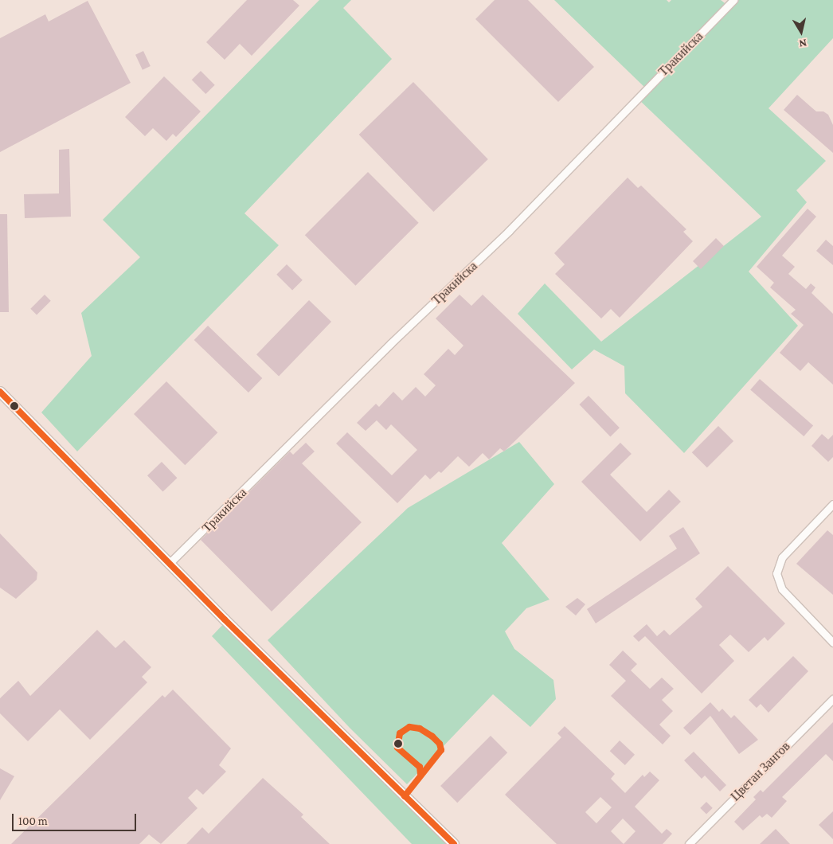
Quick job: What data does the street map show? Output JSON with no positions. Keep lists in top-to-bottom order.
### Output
{
  "streets": {
    "street": ["Тракийска", "Цветан Зангов"]
  },
  "scale_bar": "100 m",
  "north": "bottom"
}
